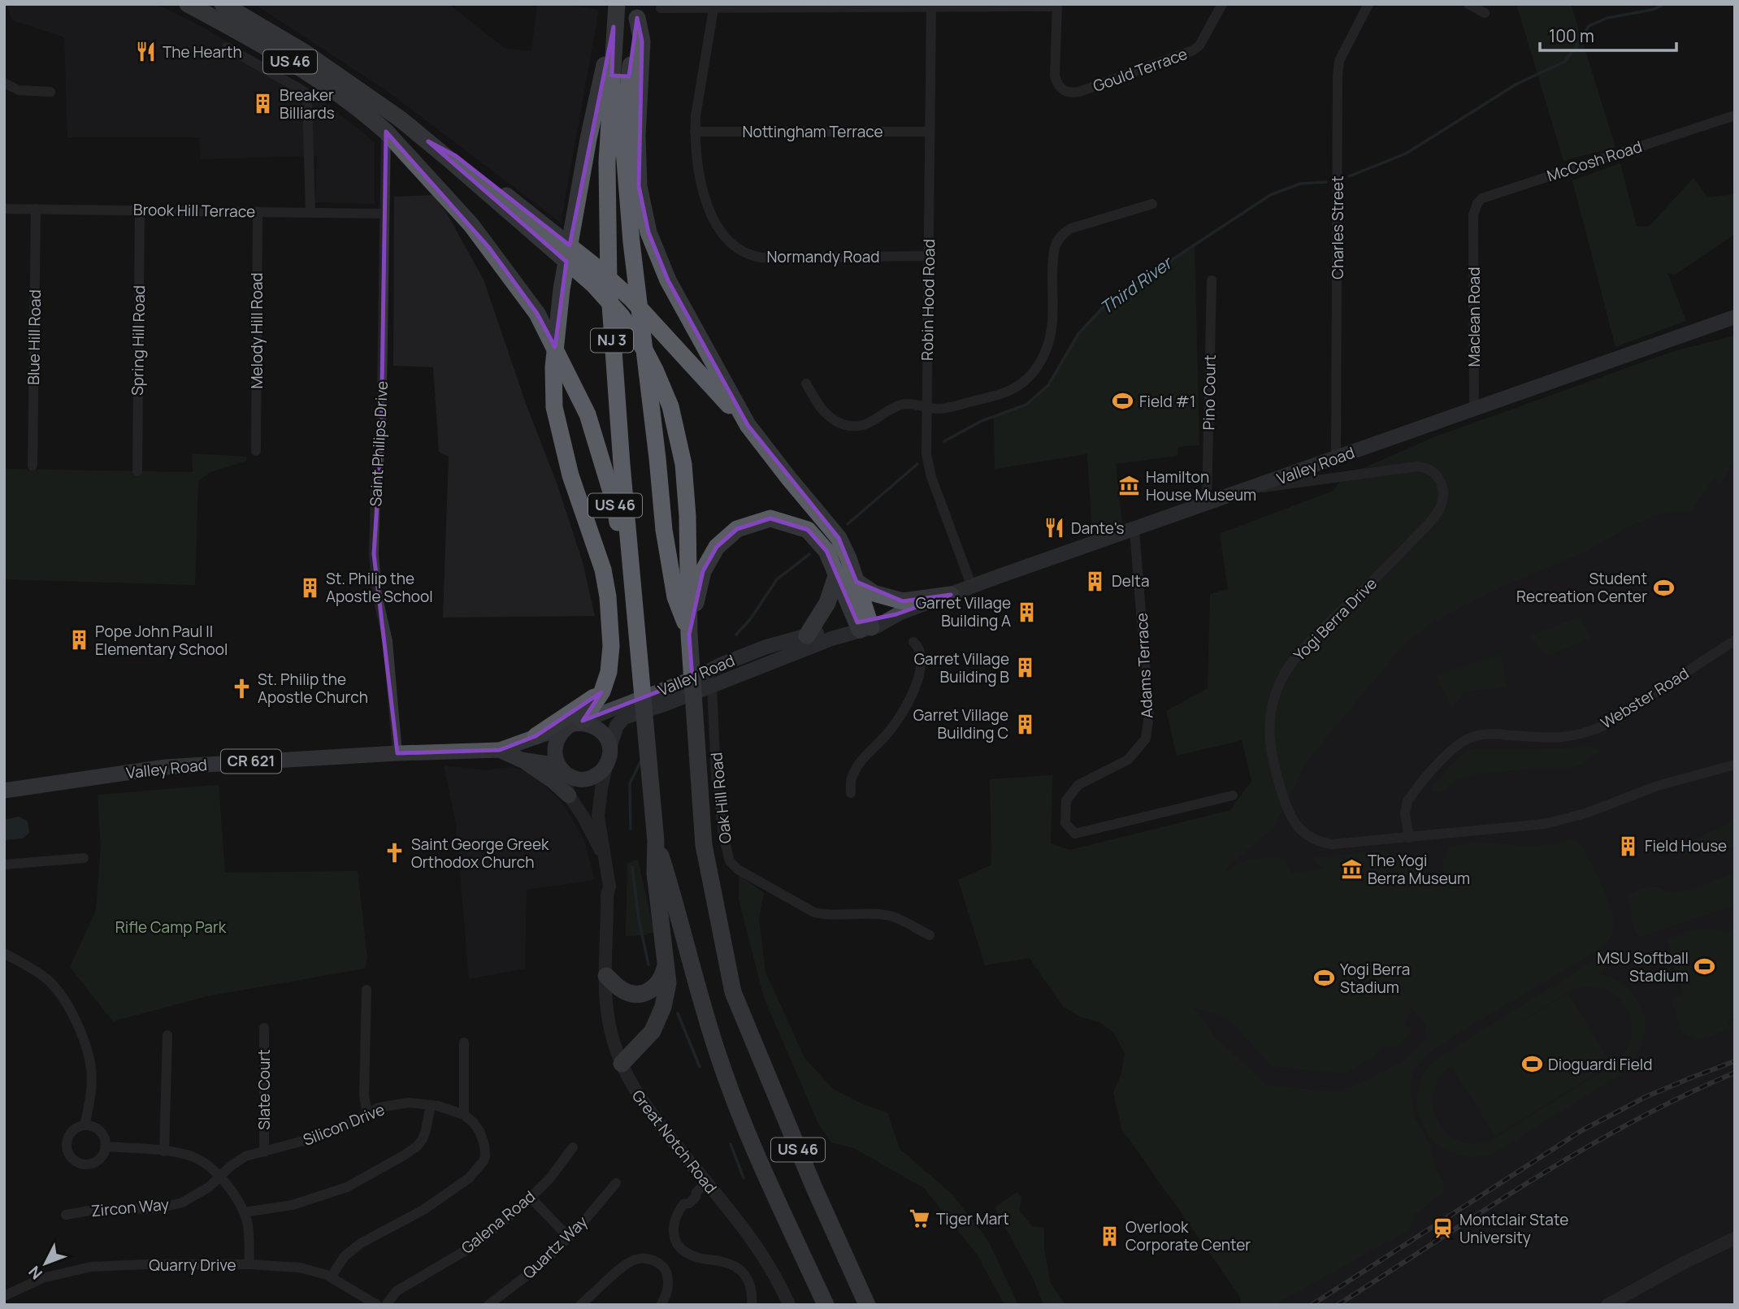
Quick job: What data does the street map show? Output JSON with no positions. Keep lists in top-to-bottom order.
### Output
{
  "streets": {
    "highway": ["US 46", "NJ 3"],
    "main road": ["Valley Road", "CR 621"],
    "street": [
      "Gould Terrace",
      "Nottingham Terrace",
      "McCosh Road",
      "Brook Hill Terrace",
      "Charles Street",
      "Normandy Road",
      "Robin Hood Road",
      "Maclean Road",
      "Melody Hill Road",
      "Blue Hill Road",
      "Spring Hill Road",
      "Pino Court",
      "Saint Philips Drive",
      "Yogi Berra Drive",
      "Adams Terrace",
      "Webster Road",
      "Oak Hill Road",
      "Slate Court",
      "Silicon Drive",
      "Great Notch Road",
      "Zircon Way",
      "Galena Road",
      "Quartz Way",
      "Quarry Drive"
    ]
  },
  "crossings": [
    ["US 46", "NJ 3"],
    ["US 46", "Saint Philips Drive"],
    ["Nottingham Terrace", "Normandy Road"],
    ["Nottingham Terrace", "Robin Hood Road"],
    ["McCosh Road", "Maclean Road"],
    ["Brook Hill Terrace", "Melody Hill Road"],
    ["Brook Hill Terrace", "Blue Hill Road"],
    ["Brook Hill Terrace", "Spring Hill Road"],
    ["Brook Hill Terrace", "Saint Philips Drive"],
    ["Charles Street", "Valley Road"],
    ["Normandy Road", "Robin Hood Road"],
    ["Robin Hood Road", "Valley Road"],
    ["Maclean Road", "Valley Road"],
    ["Pino Court", "Valley Road"],
    ["Saint Philips Drive", "Valley Road"],
    ["Valley Road", "Yogi Berra Drive"],
    ["Valley Road", "Adams Terrace"],
    ["Valley Road", "Oak Hill Road"],
    ["Valley Road", "Great Notch Road"],
    ["Yogi Berra Drive", "Webster Road"],
    ["Slate Court", "Silicon Drive"],
    ["Silicon Drive", "Zircon Way"]
  ],
  "water": ["Third River"],
  "parks": ["Rifle Camp Park"],
  "places": {
    "restaurant": ["The Hearth", "Dante's"],
    "building": [
      "Breaker Billiards",
      "Delta",
      "St. Philip the Apostle School",
      "Garret Village Building A",
      "Pope John Paul II Elementary School",
      "Garret Village Building B",
      "Garret Village Building C",
      "Field House",
      "Overlook Corporate Center"
    ],
    "sports": [
      "Field #1",
      "Student Recreation Center",
      "MSU Softball Stadium",
      "Yogi Berra Stadium",
      "Dioguardi Field"
    ],
    "museum": ["Hamilton House Museum", "The Yogi Berra Museum"],
    "church": ["St. Philip the Apostle Church", "Saint George Greek Orthodox Church"],
    "supermarket": ["Tiger Mart"],
    "station": ["Montclair State University"]
  },
  "scale_bar": "100 m",
  "north": "bottom left"
}
